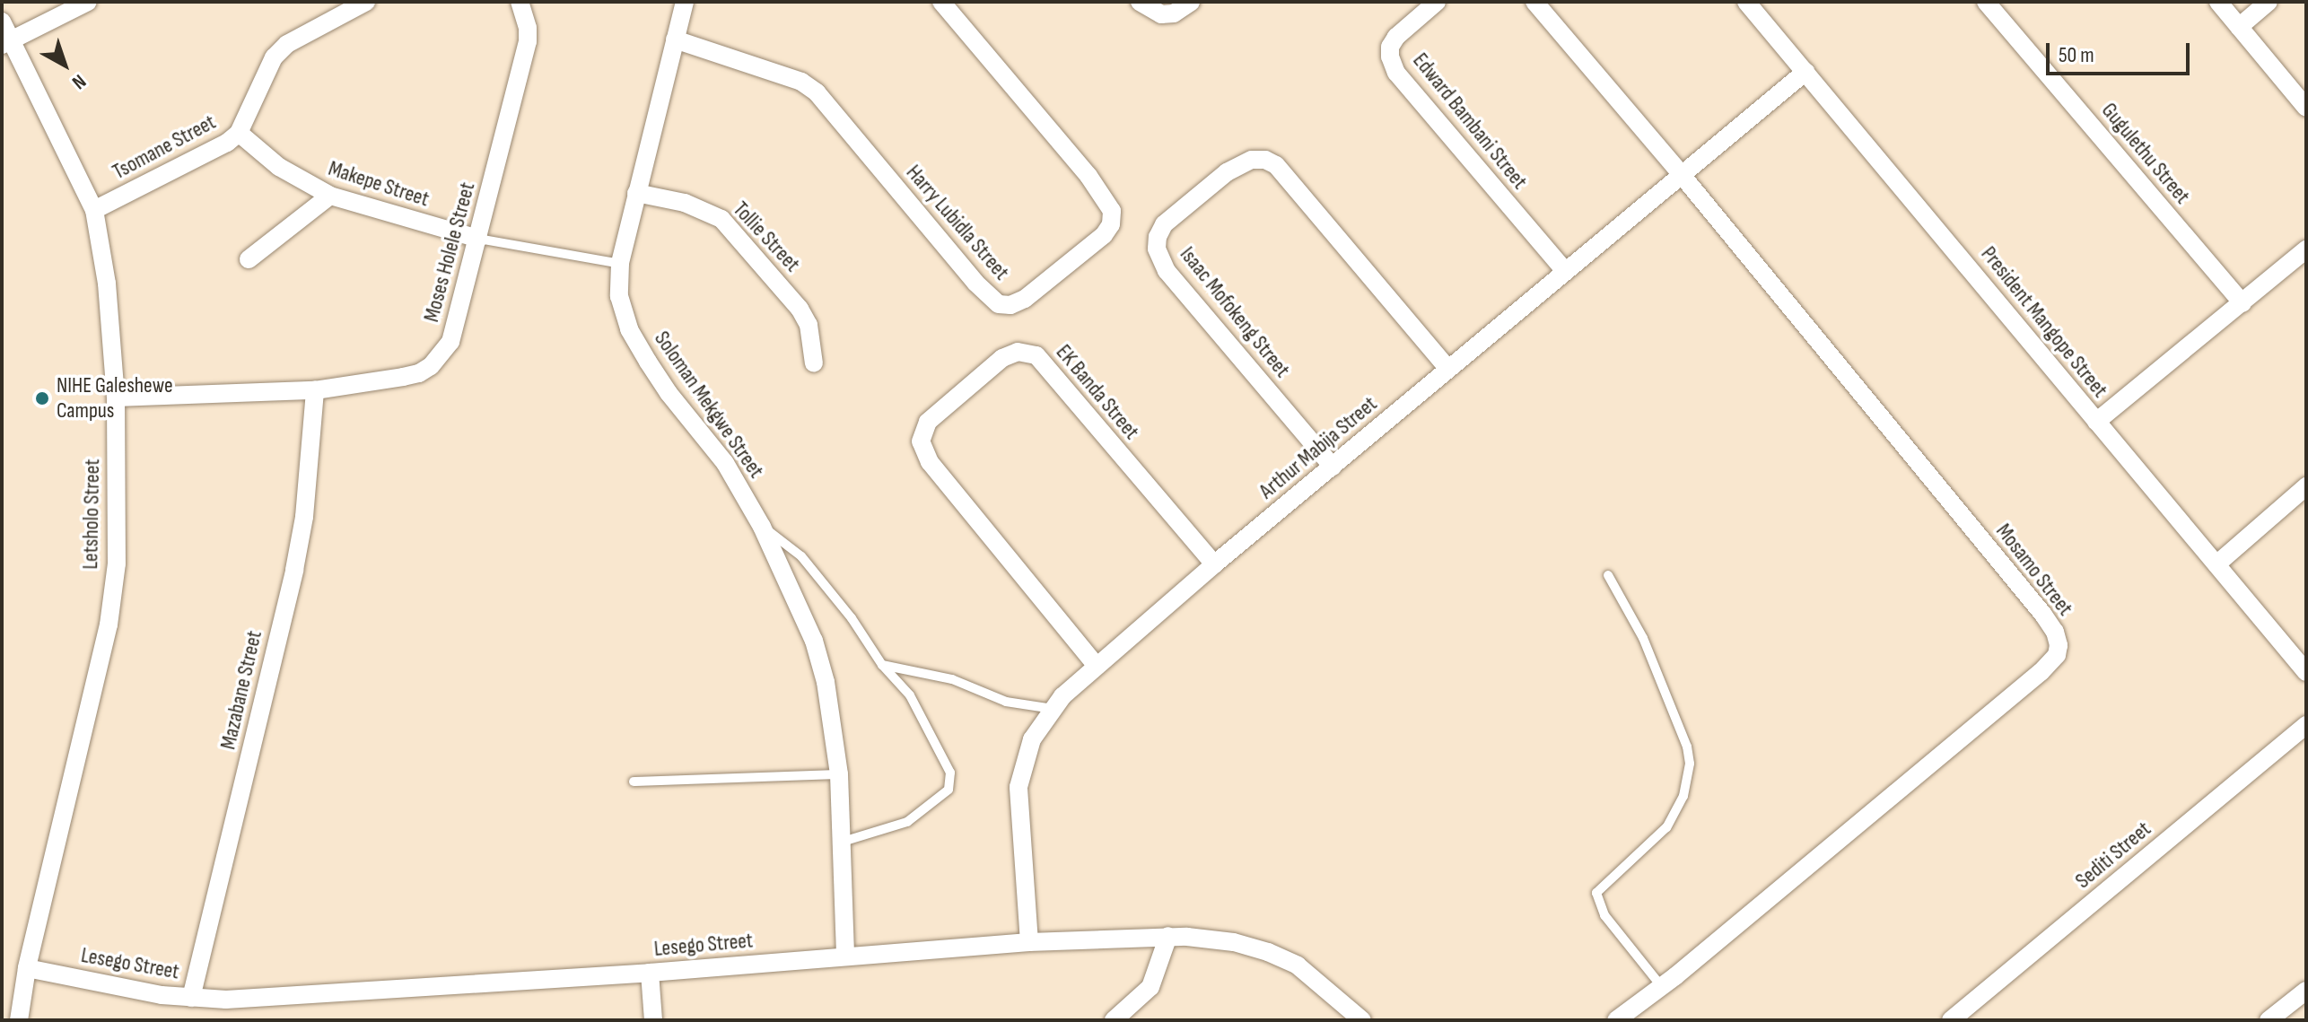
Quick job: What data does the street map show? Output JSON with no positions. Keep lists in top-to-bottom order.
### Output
{
  "streets": {
    "street": [
      "Edward Bambani Street",
      "Tsomane Street",
      "Gugulethu Street",
      "Makepe Street",
      "Harry Lubidla Street",
      "Tollie Street",
      "Moses Holele Street",
      "Isaac Mofokeng Street",
      "President Mangope Street",
      "EK Banda Street",
      "Soloman Mekgwe Street",
      "Arthur Mabija Street",
      "Letsholo Street",
      "Mosamo Street",
      "Mazabane Street",
      "Sediti Street",
      "Lesego Street"
    ]
  },
  "crossings": [
    ["Edward Bambani Street", "Arthur Mabija Street"],
    ["Tsomane Street", "Makepe Street"],
    ["Tsomane Street", "Letsholo Street"],
    ["Makepe Street", "Moses Holele Street"],
    ["Harry Lubidla Street", "Soloman Mekgwe Street"],
    ["Tollie Street", "Soloman Mekgwe Street"],
    ["Moses Holele Street", "Letsholo Street"],
    ["Moses Holele Street", "Mazabane Street"],
    ["Isaac Mofokeng Street", "Arthur Mabija Street"],
    ["President Mangope Street", "Arthur Mabija Street"],
    ["EK Banda Street", "Arthur Mabija Street"],
    ["Soloman Mekgwe Street", "Lesego Street"],
    ["Arthur Mabija Street", "Mosamo Street"],
    ["Arthur Mabija Street", "Lesego Street"],
    ["Letsholo Street", "Lesego Street"],
    ["Mazabane Street", "Lesego Street"]
  ],
  "places": ["NIHE Galeshewe Campus"],
  "scale_bar": "50 m",
  "north": "bottom right"
}
